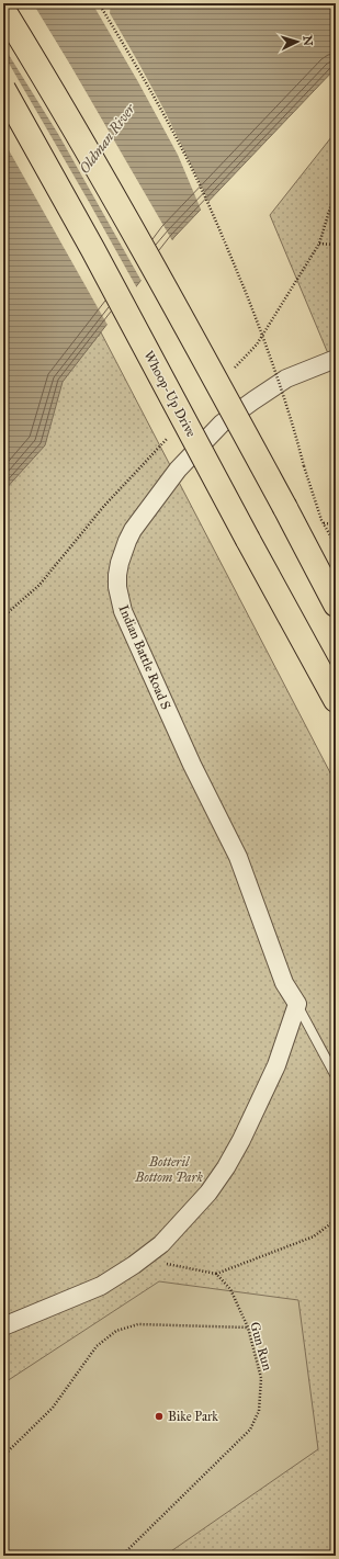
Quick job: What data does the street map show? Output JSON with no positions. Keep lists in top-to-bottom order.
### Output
{
  "streets": {
    "highway": ["Whoop-Up Drive"],
    "street": ["Indian Battle Road S"],
    "path": ["Gun Run"]
  },
  "water": ["Oldman River"],
  "parks": ["Botteril Bottom Park"],
  "places": ["Bike Park"],
  "north": "right"
}
